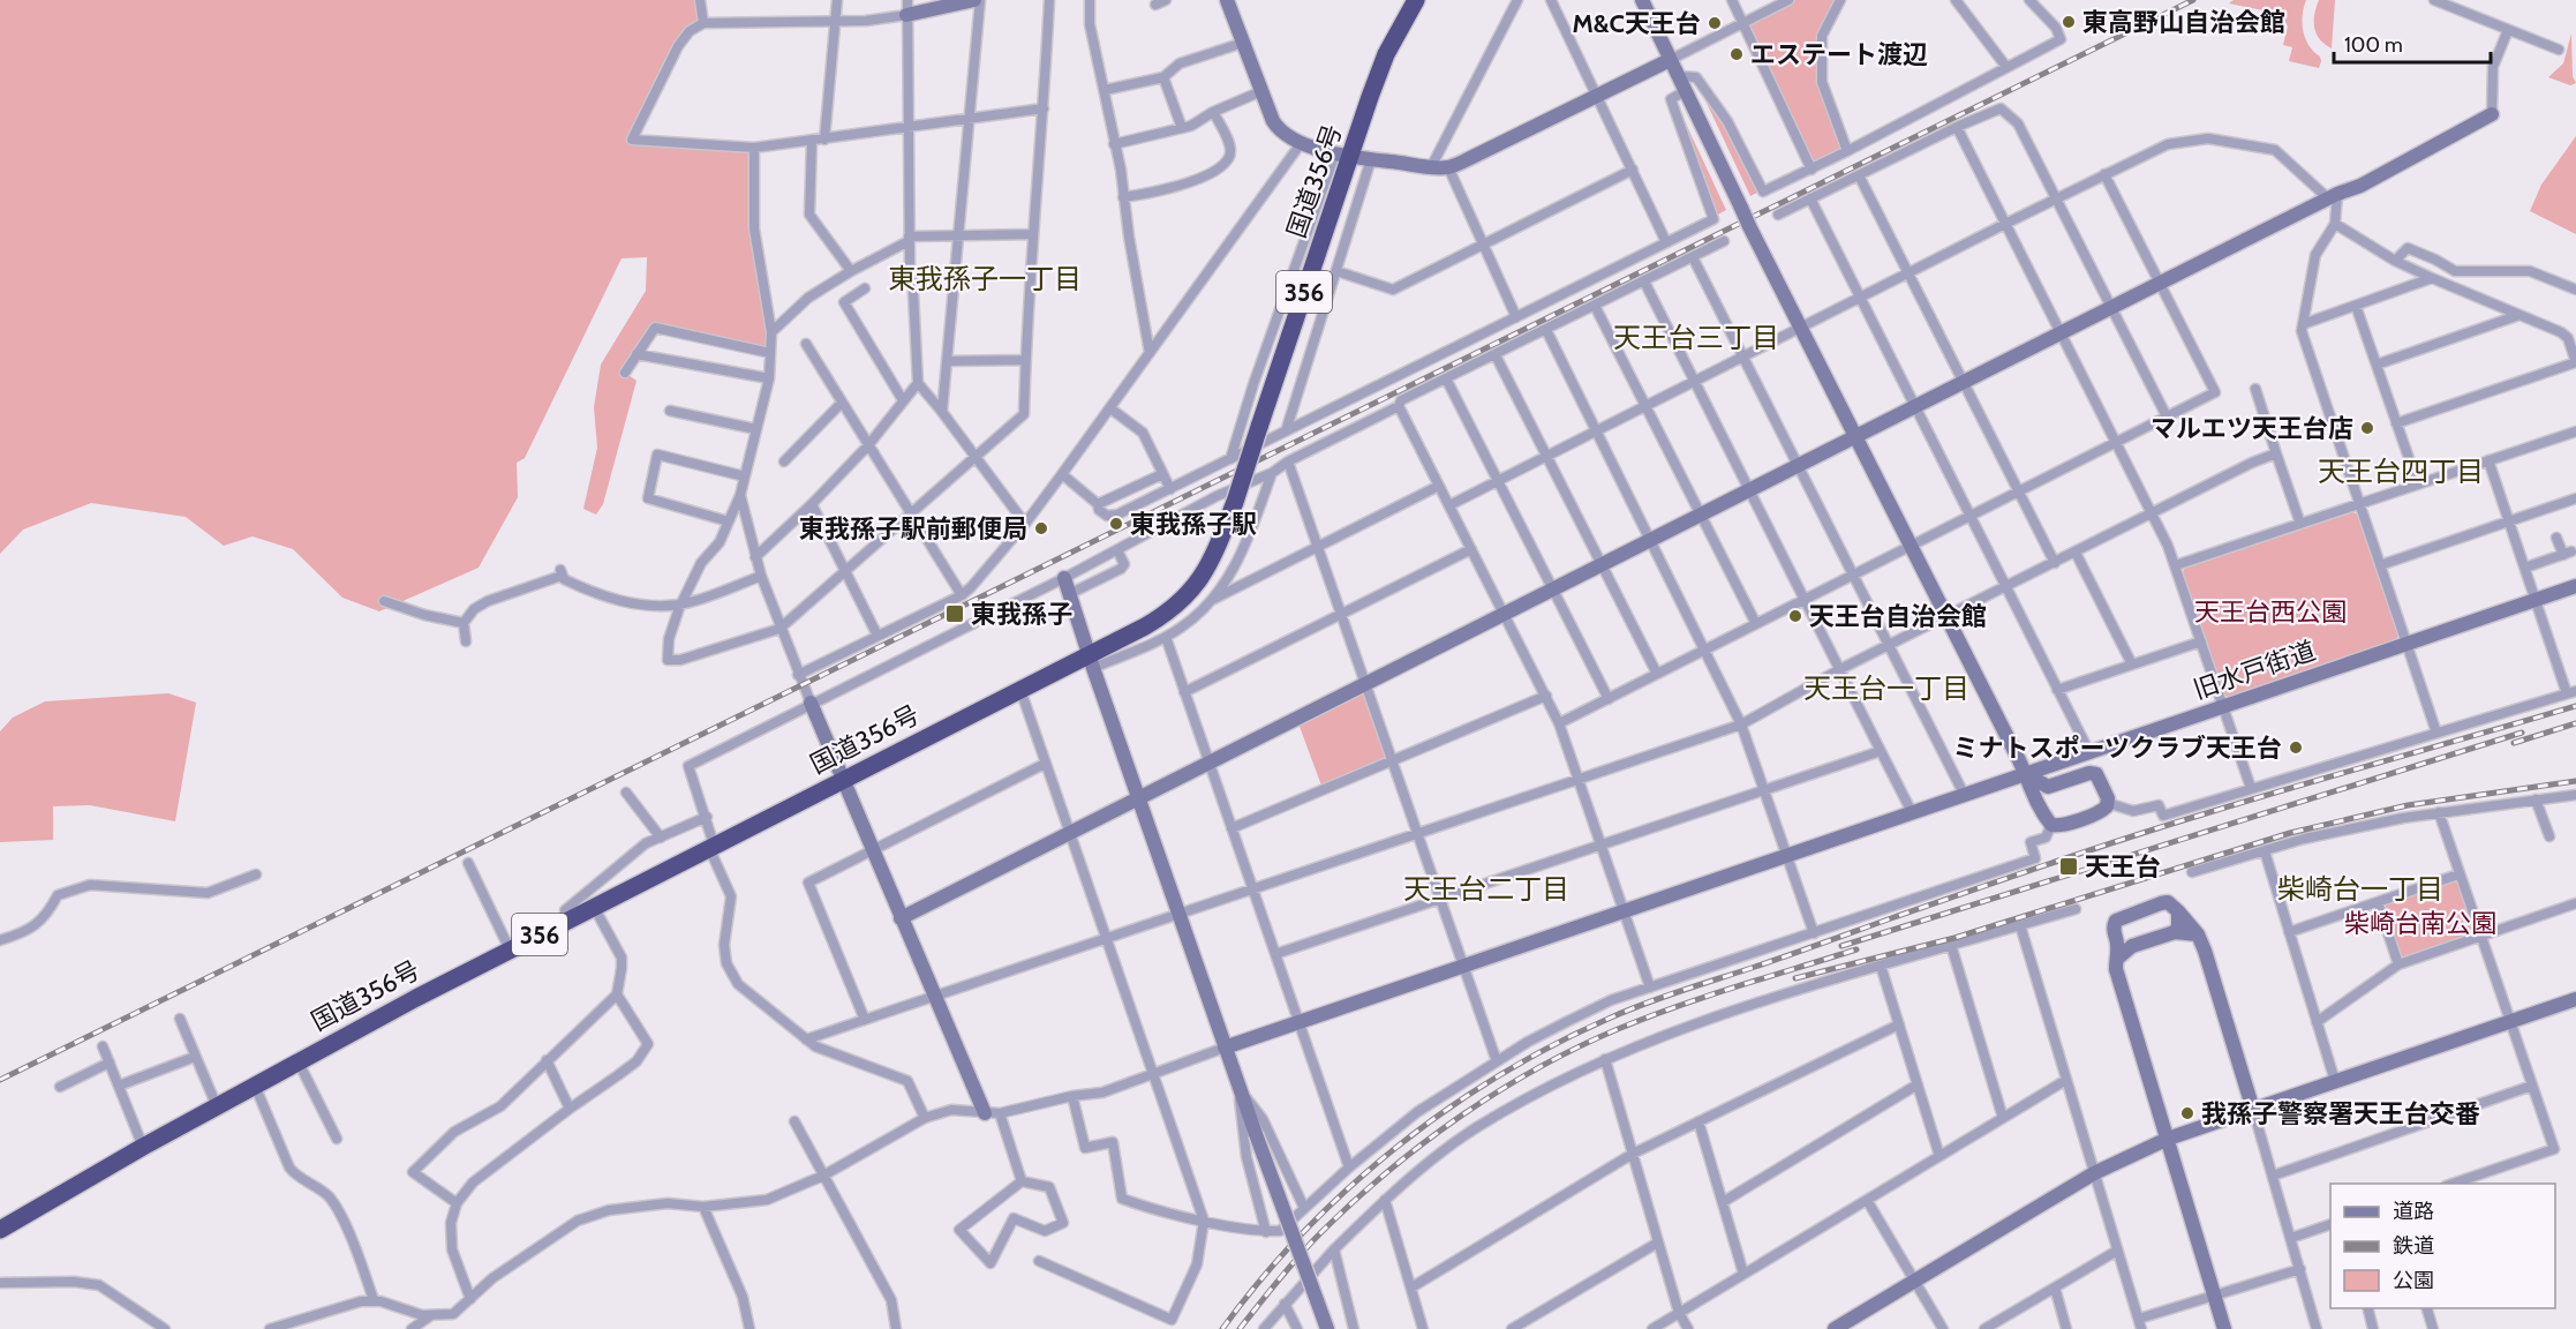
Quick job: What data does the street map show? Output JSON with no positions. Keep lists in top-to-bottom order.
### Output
{
  "streets": {
    "highway": ["国道356号", "356"],
    "street": ["旧水戸街道"]
  },
  "districts": [
    "東我孫子一丁目",
    "天王台三丁目",
    "天王台四丁目",
    "天王台一丁目",
    "天王台二丁目",
    "柴崎台一丁目"
  ],
  "parks": ["天王台西公園", "柴崎台南公園"],
  "places": {
    "other": [
      "東高野山自治会館",
      "M&C天王台",
      "エステート渡辺",
      "マルエツ天王台店",
      "東我孫子駅",
      "東我孫子駅前郵便局",
      "天王台自治会館",
      "ミナトスポーツクラブ天王台",
      "我孫子警察署天王台交番"
    ],
    "transit": ["東我孫子", "天王台"]
  },
  "legend": ["道路", "鉄道", "公園"],
  "scale_bar": "100 m"
}
